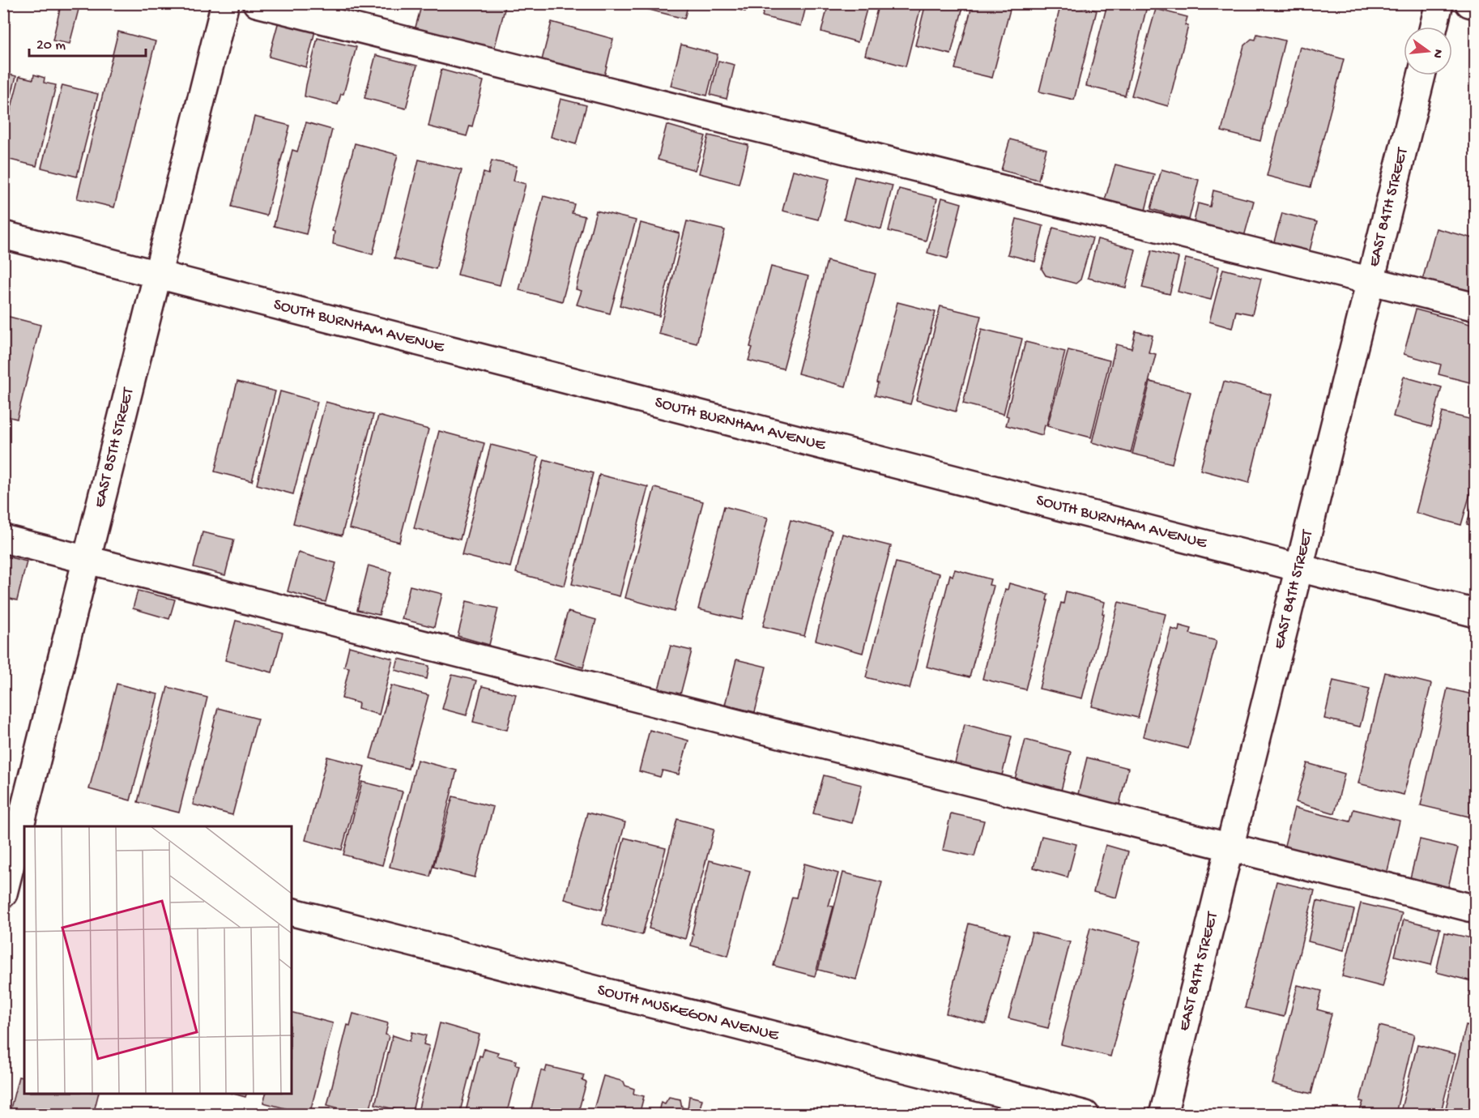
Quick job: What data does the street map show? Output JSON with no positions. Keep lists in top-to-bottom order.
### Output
{
  "streets": {
    "street": [
      "EAST 84TH STREET",
      "SOUTH BURNHAM AVENUE",
      "EAST 85TH STREET",
      "SOUTH MUSKEGON AVENUE"
    ]
  },
  "crossings": [
    ["EAST 84TH STREET", "SOUTH BURNHAM AVENUE"],
    ["SOUTH BURNHAM AVENUE", "EAST 85TH STREET"]
  ],
  "scale_bar": "20 m",
  "north": "right"
}
